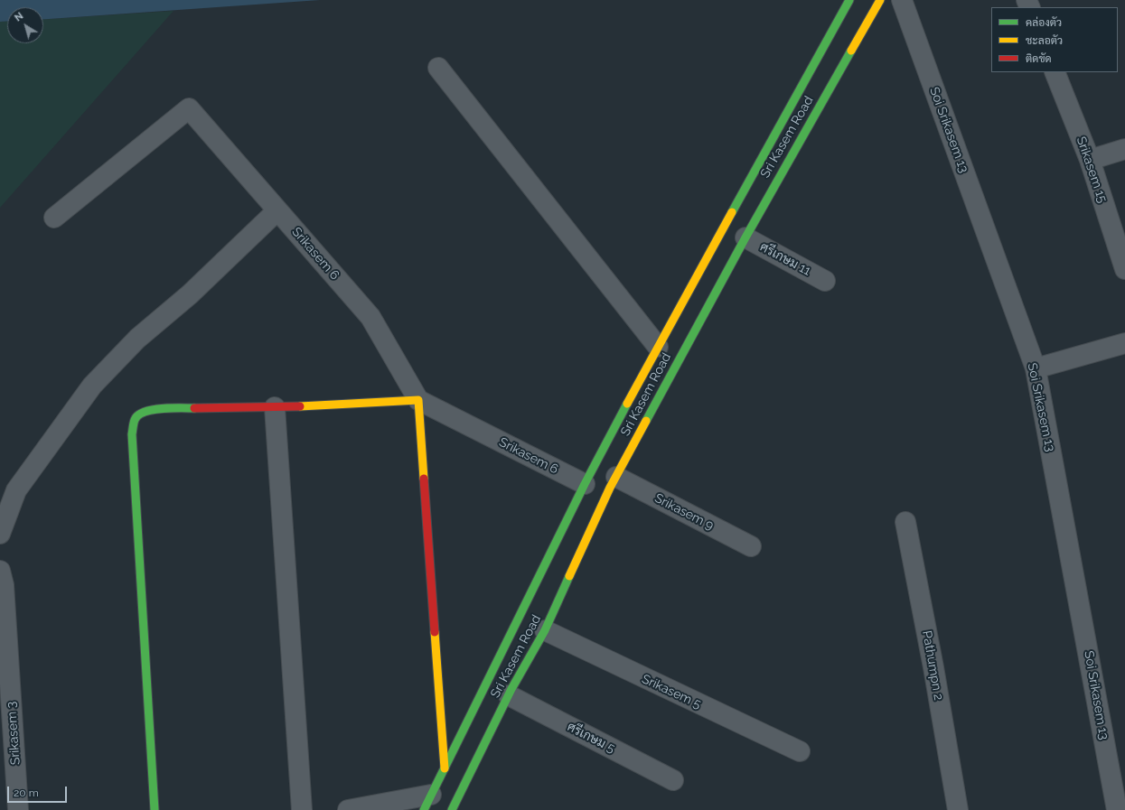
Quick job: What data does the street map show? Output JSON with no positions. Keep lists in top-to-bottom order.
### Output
{
  "streets": {
    "main road": ["Sri Kasem Road"],
    "street": [
      "Soi Srikasem 13",
      "Srikasem 15",
      "Srikasem 6",
      "ศรีเกษม 11",
      "Srikasem 9",
      "Pathumpn 2",
      "Srikasem 5",
      "Srikasem 3",
      "ศรีเกษม 5"
    ]
  },
  "crossings": [
    ["Sri Kasem Road", "Srikasem 6"],
    ["Sri Kasem Road", "ศรีเกษม 11"],
    ["Sri Kasem Road", "Srikasem 9"],
    ["Sri Kasem Road", "Srikasem 5"],
    ["Sri Kasem Road", "ศรีเกษม 5"]
  ],
  "legend": ["คล่องตัว", "ชะลอตัว", "ติดขัด"],
  "scale_bar": "20 m",
  "north": "top left"
}
